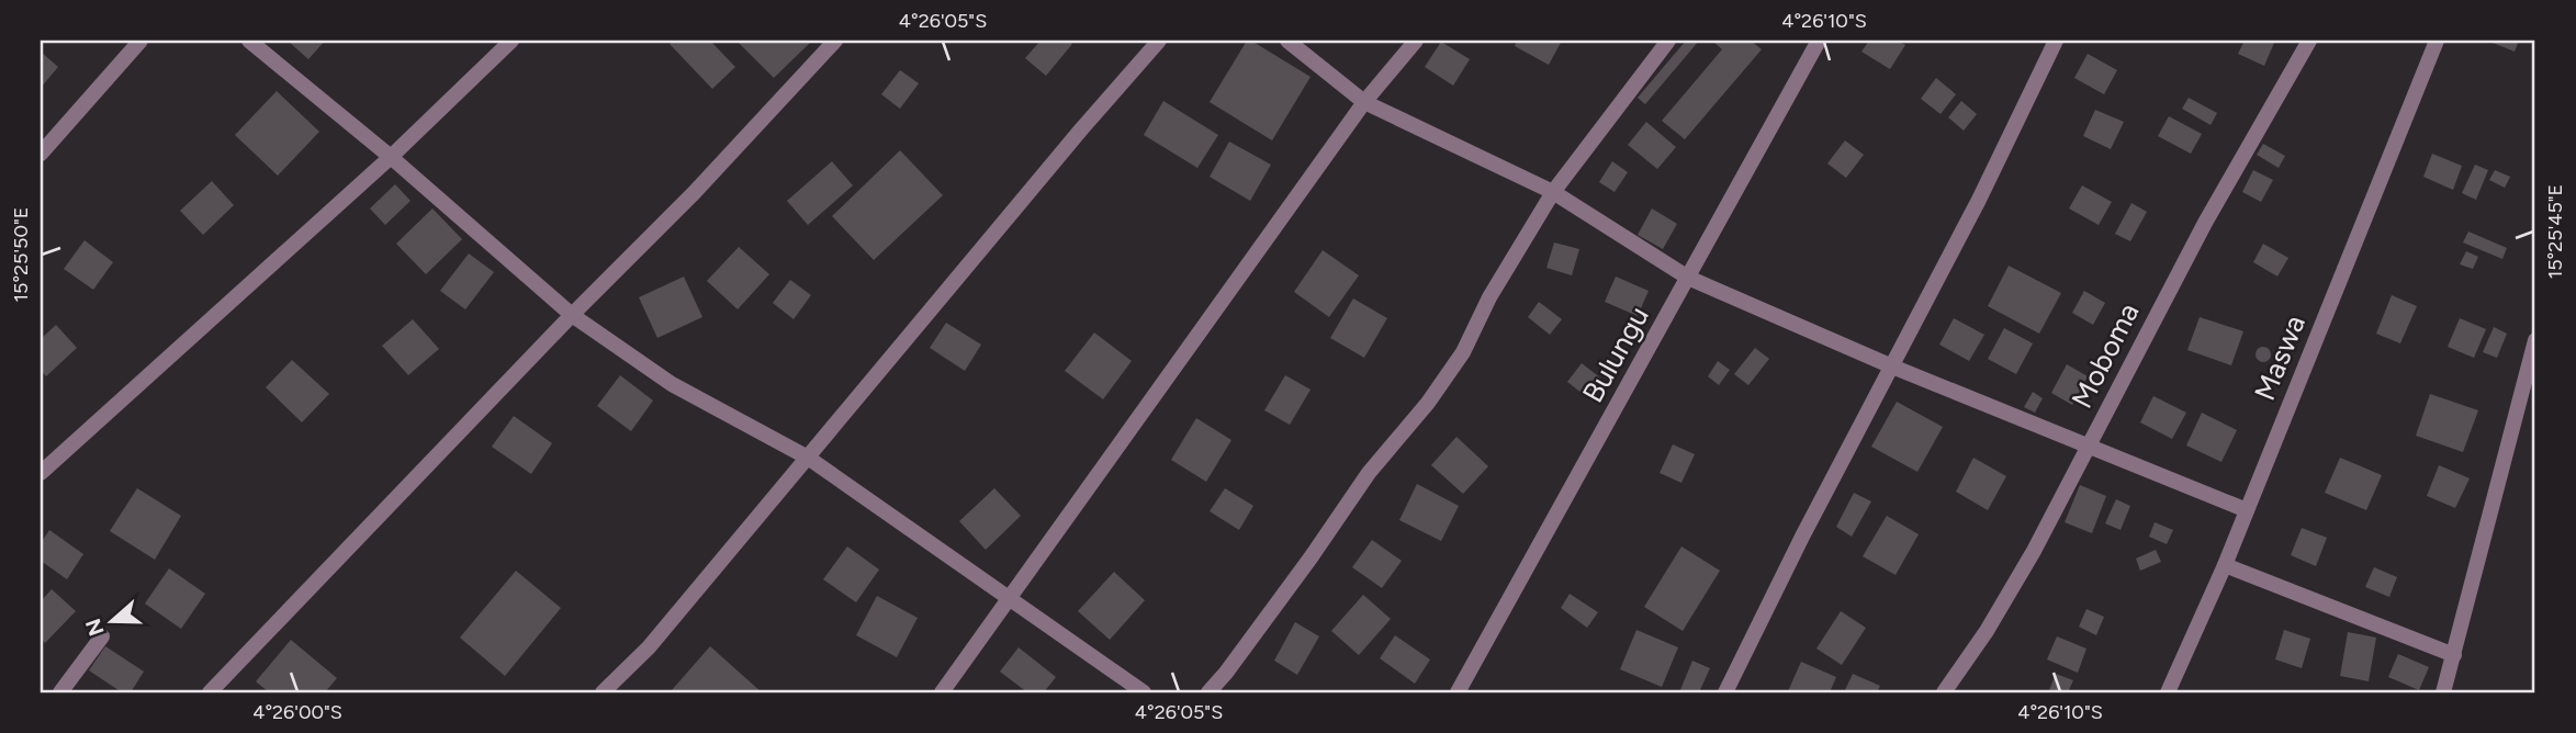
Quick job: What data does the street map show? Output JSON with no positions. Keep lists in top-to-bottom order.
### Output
{
  "streets": {
    "street": ["Bulungu", "Moboma", "Maswa"]
  },
  "north": "left",
  "coordinates": [
    "4°26'05\"S",
    "4°26'10\"S",
    "15°25'45\"E",
    "15°25'50\"E",
    "4°26'00\"S"
  ]
}
